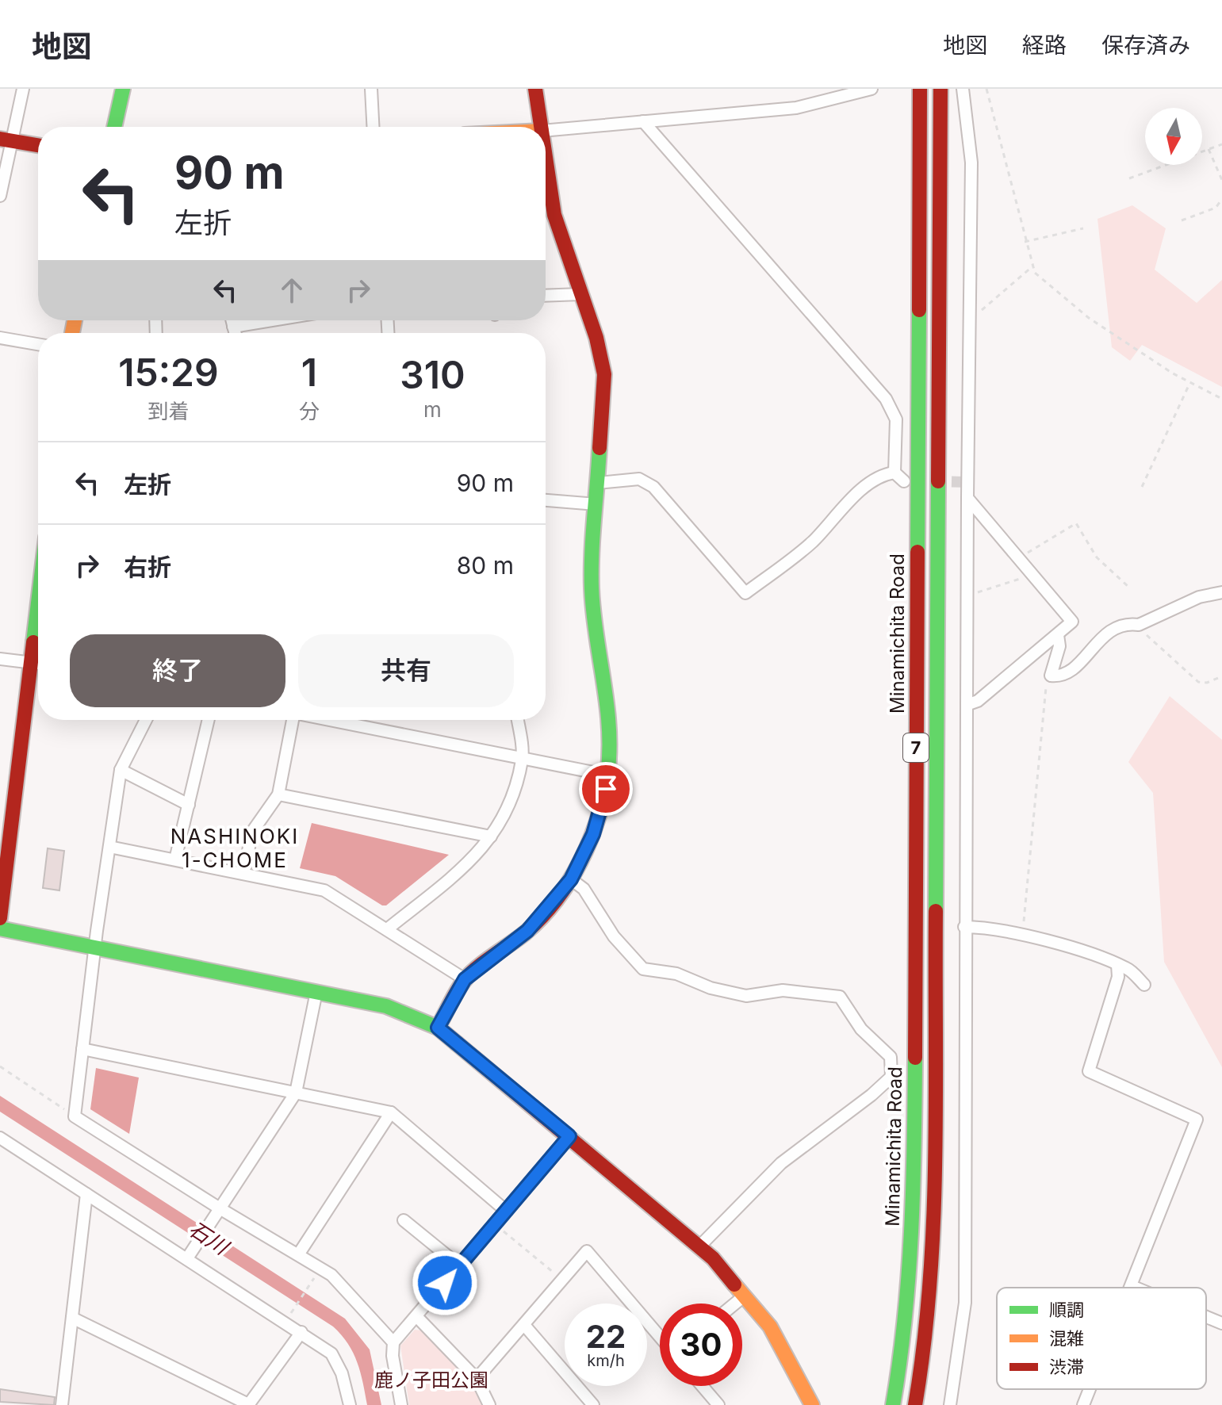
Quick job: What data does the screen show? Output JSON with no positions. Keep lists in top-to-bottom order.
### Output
{
  "streets": {
    "main road": ["Minamichita Road", "7"]
  },
  "districts": ["NASHINOKI 1-CHOME"],
  "water": ["石川"],
  "parks": ["鹿ノ子田公園"],
  "legend": ["順調", "混雑", "渋滞"],
  "north": "bottom",
  "page": {
    "header": "地図",
    "nav": ["地図", "経路", "保存済み"],
    "turn": ["90 m", "左折"],
    "eta": [
      "15:29",
      "到着",
      "1",
      "分",
      "310",
      "m"
    ],
    "list": [
      {
        "name": "左折",
        "value": "90 m"
      },
      {
        "name": "右折",
        "value": "80 m"
      }
    ],
    "buttons": ["終了", "共有"],
    "speed": "22 km/h",
    "limit": "30"
  }
}
